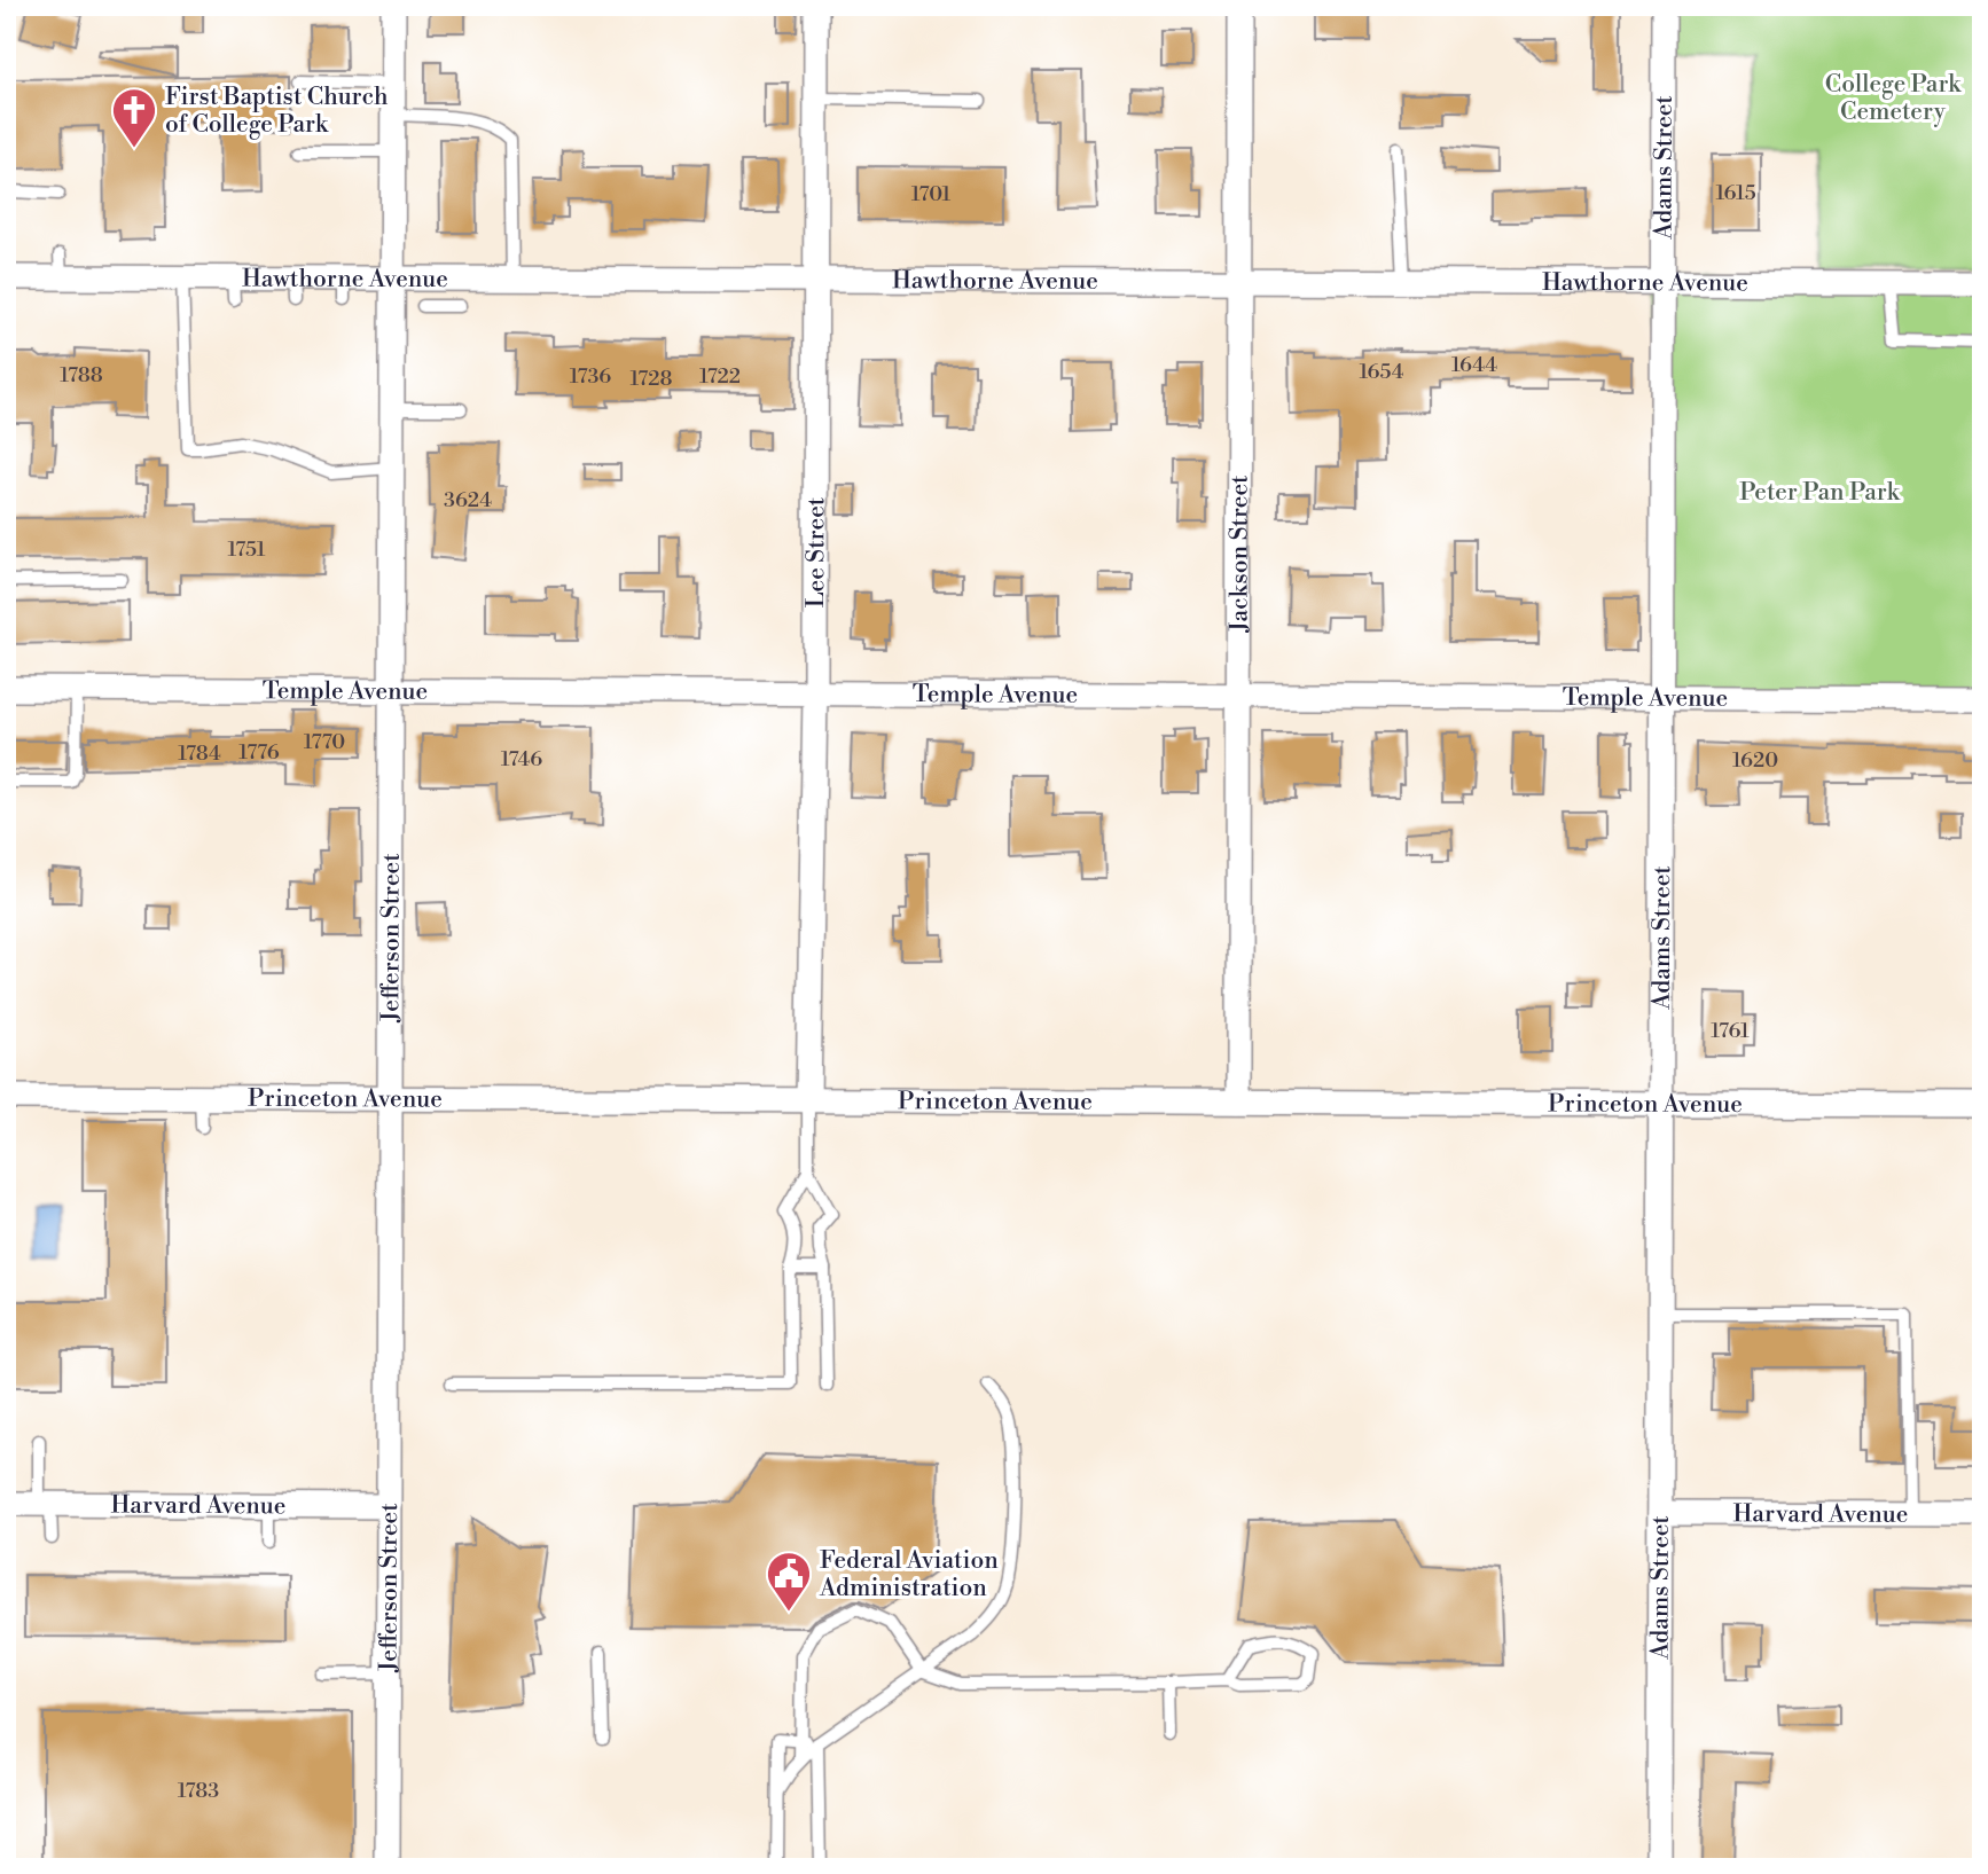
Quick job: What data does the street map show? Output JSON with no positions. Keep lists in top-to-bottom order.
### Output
{
  "streets": {
    "street": [
      "Adams Street",
      "Hawthorne Avenue",
      "Lee Street",
      "Jackson Street",
      "Temple Avenue",
      "Jefferson Street",
      "Princeton Avenue",
      "Harvard Avenue"
    ]
  },
  "crossings": [
    ["Adams Street", "Hawthorne Avenue"],
    ["Adams Street", "Temple Avenue"],
    ["Adams Street", "Princeton Avenue"],
    ["Adams Street", "Harvard Avenue"],
    ["Hawthorne Avenue", "Lee Street"],
    ["Hawthorne Avenue", "Jackson Street"],
    ["Hawthorne Avenue", "Jefferson Street"],
    ["Lee Street", "Temple Avenue"],
    ["Lee Street", "Princeton Avenue"],
    ["Jackson Street", "Temple Avenue"],
    ["Jackson Street", "Princeton Avenue"],
    ["Temple Avenue", "Jefferson Street"],
    ["Jefferson Street", "Princeton Avenue"],
    ["Jefferson Street", "Harvard Avenue"]
  ],
  "parks": ["College Park Cemetery", "Peter Pan Park"],
  "places": {
    "church": ["First Baptist Church of College Park"],
    "public building": ["Federal Aviation Administration"]
  },
  "house_numbers": [
    "1615",
    "1701",
    "1644",
    "1654",
    "1788",
    "1736",
    "1722",
    "1728",
    "3624",
    "1751",
    "1770",
    "1776",
    "1784",
    "1746",
    "1620",
    "1761",
    "1783"
  ]
}
